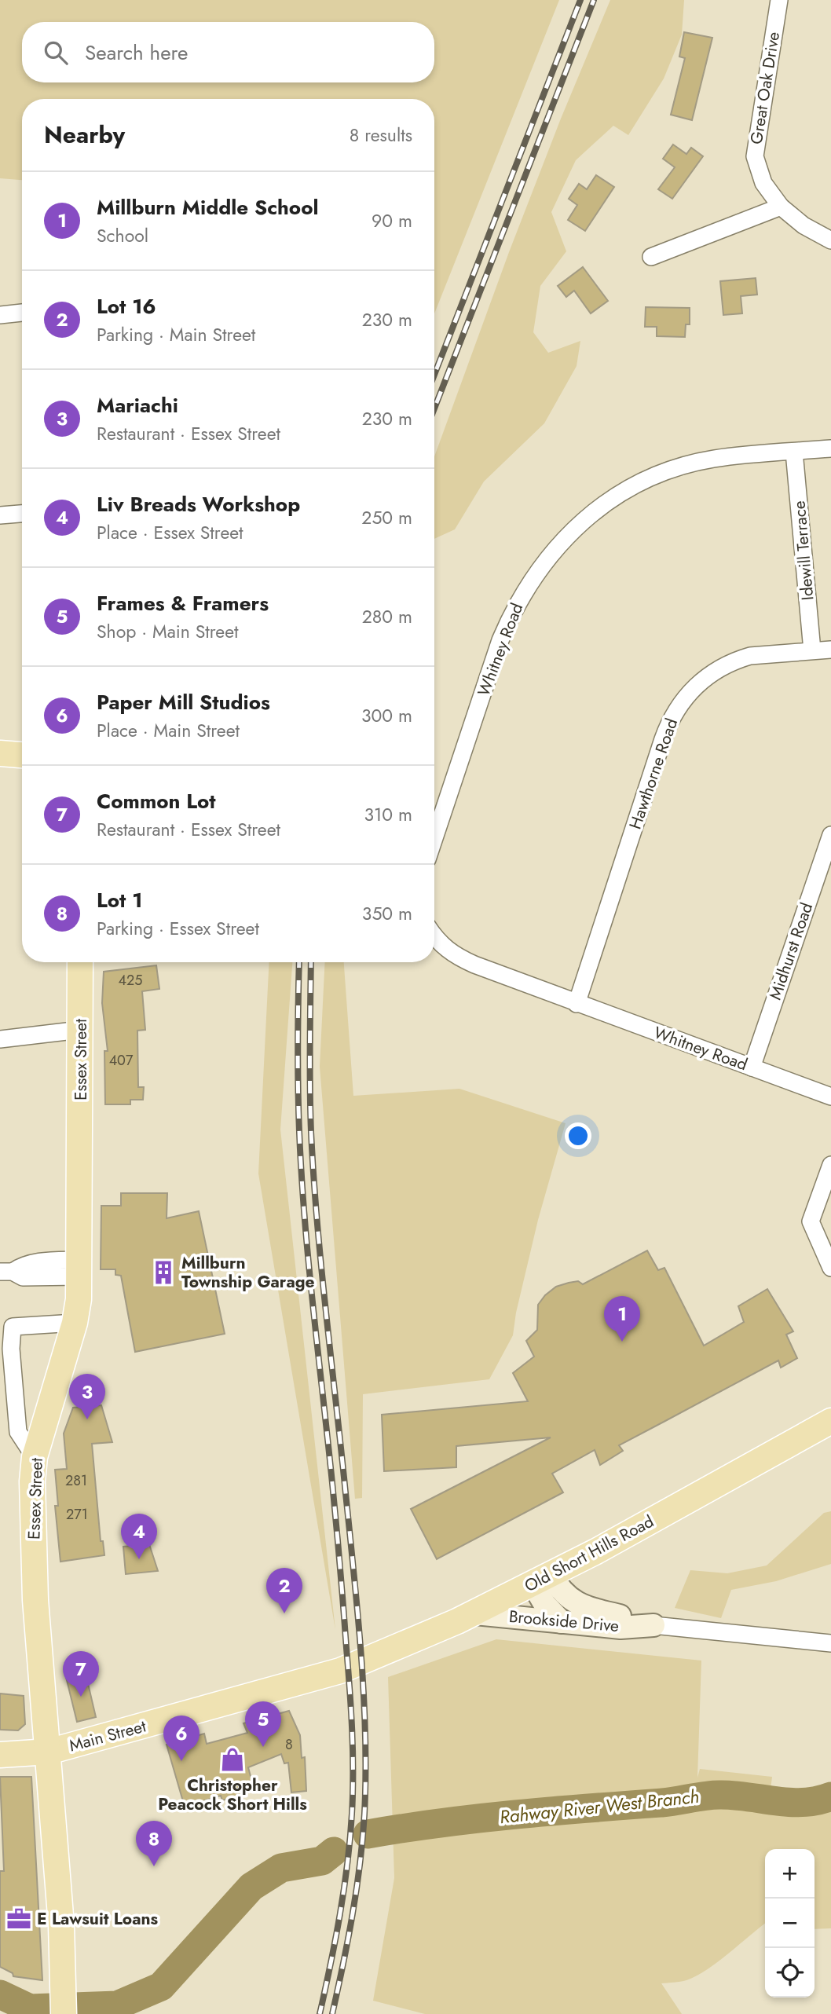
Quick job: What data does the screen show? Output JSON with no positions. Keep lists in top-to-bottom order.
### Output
{
  "streets": {
    "main road": [
      "Essex Street",
      "Old Short Hills Road",
      "Brookside Drive",
      "Main Street"
    ],
    "street": [
      "Great Oak Drive",
      "Idewill Terrace",
      "Whitney Road",
      "Hawthorne Road",
      "Midhurst Road"
    ]
  },
  "crossings": [
    ["Idewill Terrace", "Whitney Road"],
    ["Idewill Terrace", "Hawthorne Road"],
    ["Whitney Road", "Hawthorne Road"],
    ["Whitney Road", "Midhurst Road"],
    ["Essex Street", "Main Street"],
    ["Old Short Hills Road", "Brookside Drive"],
    ["Old Short Hills Road", "Main Street"]
  ],
  "water": ["Rahway River West Branch"],
  "places": {
    "building": ["Millburn Township Garage"],
    "shop": ["Christopher Peacock Short Hills"],
    "office": ["E Lawsuit Loans"]
  },
  "house_numbers": [
    "425",
    "407",
    "281",
    "271",
    "8"
  ],
  "page": {
    "search": "Search here",
    "heading": ["Nearby", "8 results"],
    "list": [
      {
        "mark": "1",
        "name": "Millburn Middle School",
        "note": "School",
        "value": "90 m"
      },
      {
        "mark": "2",
        "name": "Lot 16",
        "note": "Parking · Main Street",
        "value": "230 m"
      },
      {
        "mark": "3",
        "name": "Mariachi",
        "note": "Restaurant · Essex Street",
        "value": "230 m"
      },
      {
        "mark": "4",
        "name": "Liv Breads Workshop",
        "note": "Place · Essex Street",
        "value": "250 m"
      },
      {
        "mark": "5",
        "name": "Frames & Framers",
        "note": "Shop · Main Street",
        "value": "280 m"
      },
      {
        "mark": "6",
        "name": "Paper Mill Studios",
        "note": "Place · Main Street",
        "value": "300 m"
      },
      {
        "mark": "7",
        "name": "Common Lot",
        "note": "Restaurant · Essex Street",
        "value": "310 m"
      },
      {
        "mark": "8",
        "name": "Lot 1",
        "note": "Parking · Essex Street",
        "value": "350 m"
      }
    ],
    "pins": [
      "1",
      "3",
      "4",
      "2",
      "7",
      "5",
      "6",
      "8"
    ],
    "map_buttons": ["+", "−"]
  }
}
